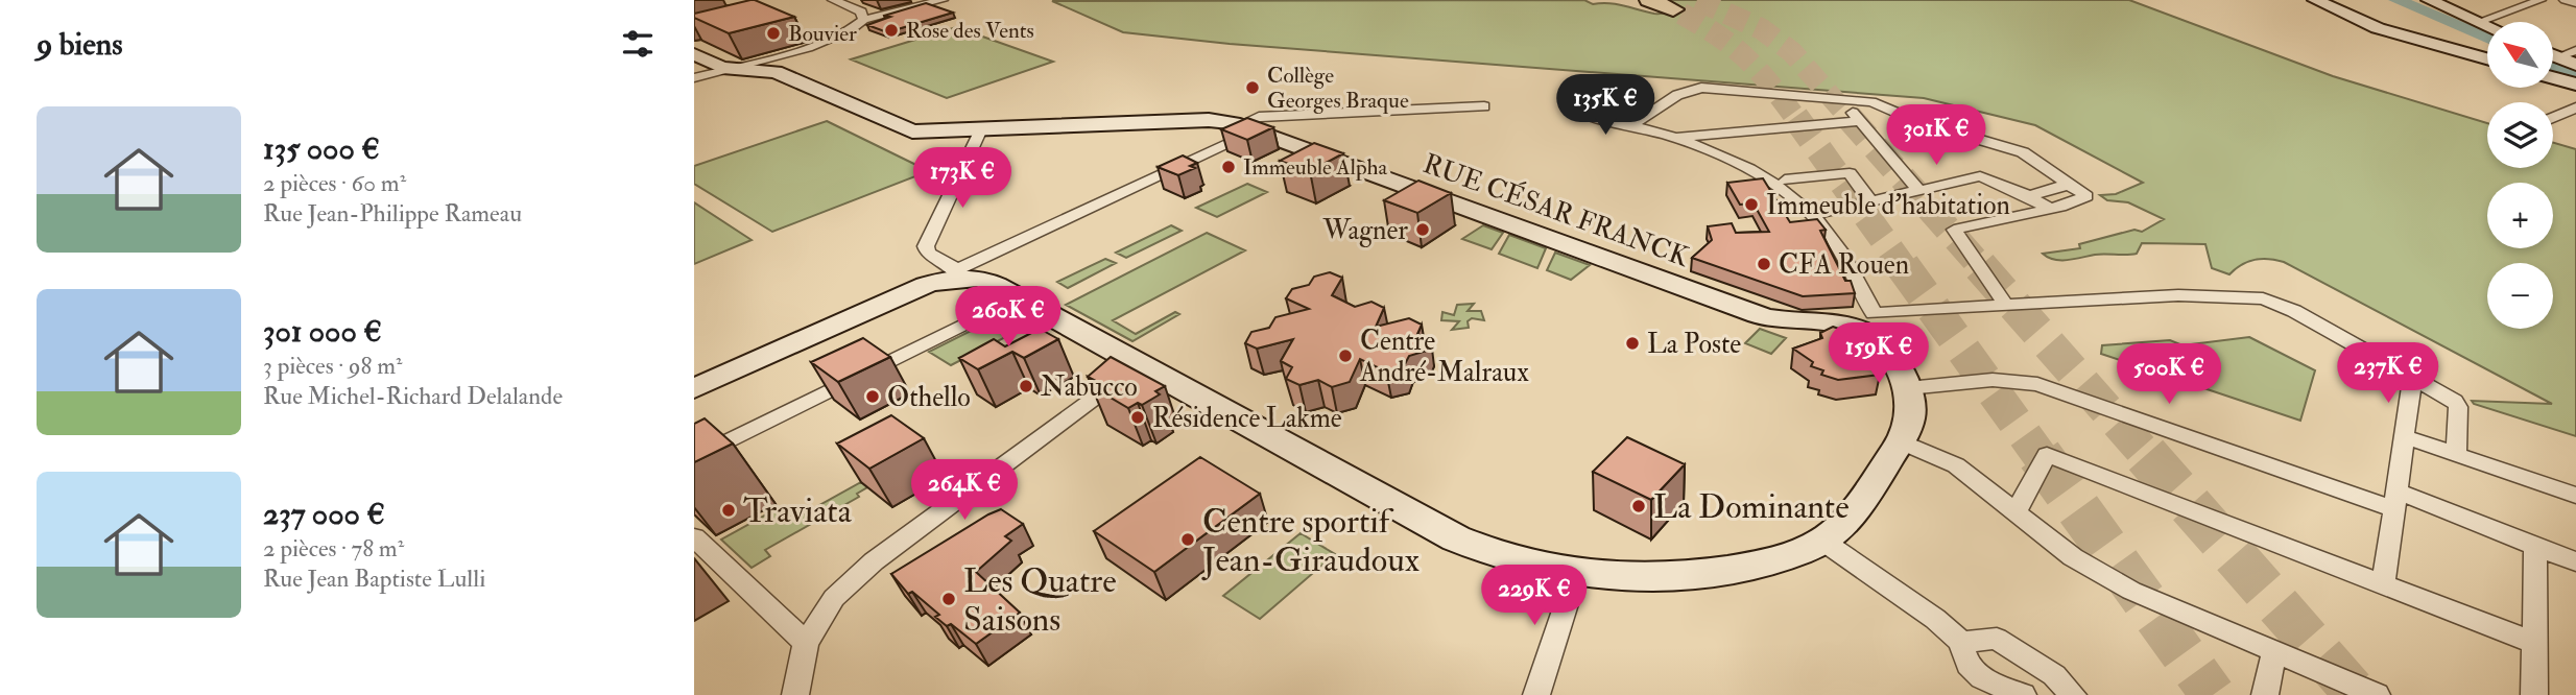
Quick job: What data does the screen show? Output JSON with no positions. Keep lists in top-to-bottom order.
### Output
{
  "streets": {
    "street": ["RUE CÉSAR FRANCK"]
  },
  "places": [
    "Rose des Vents",
    "Bouvier",
    "Collège Georges Braque",
    "Immeuble Alpha",
    "Immeuble d'habitation",
    "Wagner",
    "CFA Rouen",
    "La Poste",
    "Centre André-Malraux",
    "Nabucco",
    "Othello",
    "Résidence Lakme",
    "La Dominante",
    "Traviata",
    "Centre sportif Jean-Giraudoux",
    "Les Quatre Saisons"
  ],
  "north": "top left",
  "page": {
    "heading": "9 biens",
    "map_buttons": ["+", "−"],
    "price": [
      "135K €",
      "301K €",
      "173K €",
      "260K €",
      "159K €",
      "237K €",
      "500K €",
      "264K €",
      "229K €"
    ],
    "list": [
      {
        "name": "135 000 €",
        "note": "2 pièces · 60 m² · Rue Jean-Philippe Rameau"
      },
      {
        "name": "301 000 €",
        "note": "3 pièces · 98 m² · Rue Michel-Richard Delalande"
      },
      {
        "name": "237 000 €",
        "note": "2 pièces · 78 m² · Rue Jean Baptiste Lulli"
      }
    ]
  }
}
